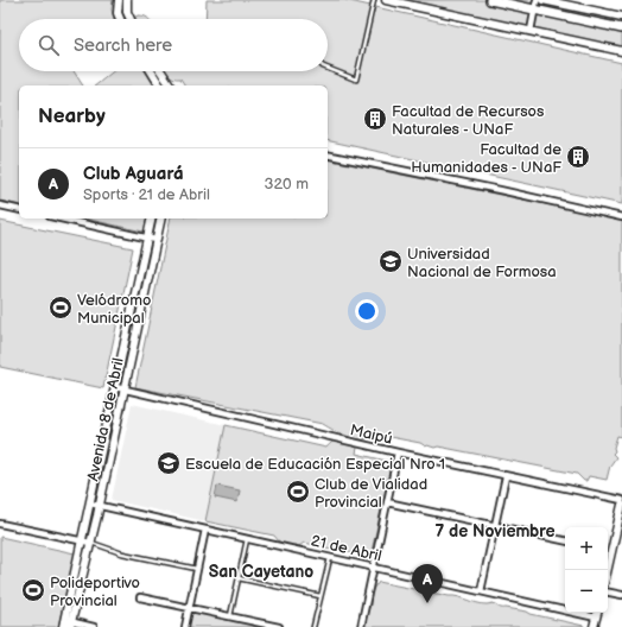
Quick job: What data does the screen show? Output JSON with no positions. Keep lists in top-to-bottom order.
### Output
{
  "streets": {
    "main road": ["Avenida 8 de Abril"],
    "street": ["Maipú", "21 de Abril"]
  },
  "crossings": [
    ["Avenida 8 de Abril", "Maipú"],
    ["Avenida 8 de Abril", "21 de Abril"]
  ],
  "districts": ["7 de Noviembre", "San Cayetano"],
  "places": {
    "building": ["Facultad de Recursos Naturales - UNaF", "Facultad de Humanidades - UNaF"],
    "school or university": ["Universidad Nacional de Formosa", "Escuela de Educación Especial Nro 1"],
    "sports": ["Velódromo Municipal", "Club de Vialidad Provincial", "Polideportivo Provincial"]
  },
  "page": {
    "search": "Search here",
    "heading": "Nearby",
    "list": [
      {
        "mark": "A",
        "name": "Club Aguará",
        "note": "Sports · 21 de Abril",
        "value": "320 m"
      }
    ],
    "map_buttons": ["+", "−"],
    "pins": "A"
  }
}
